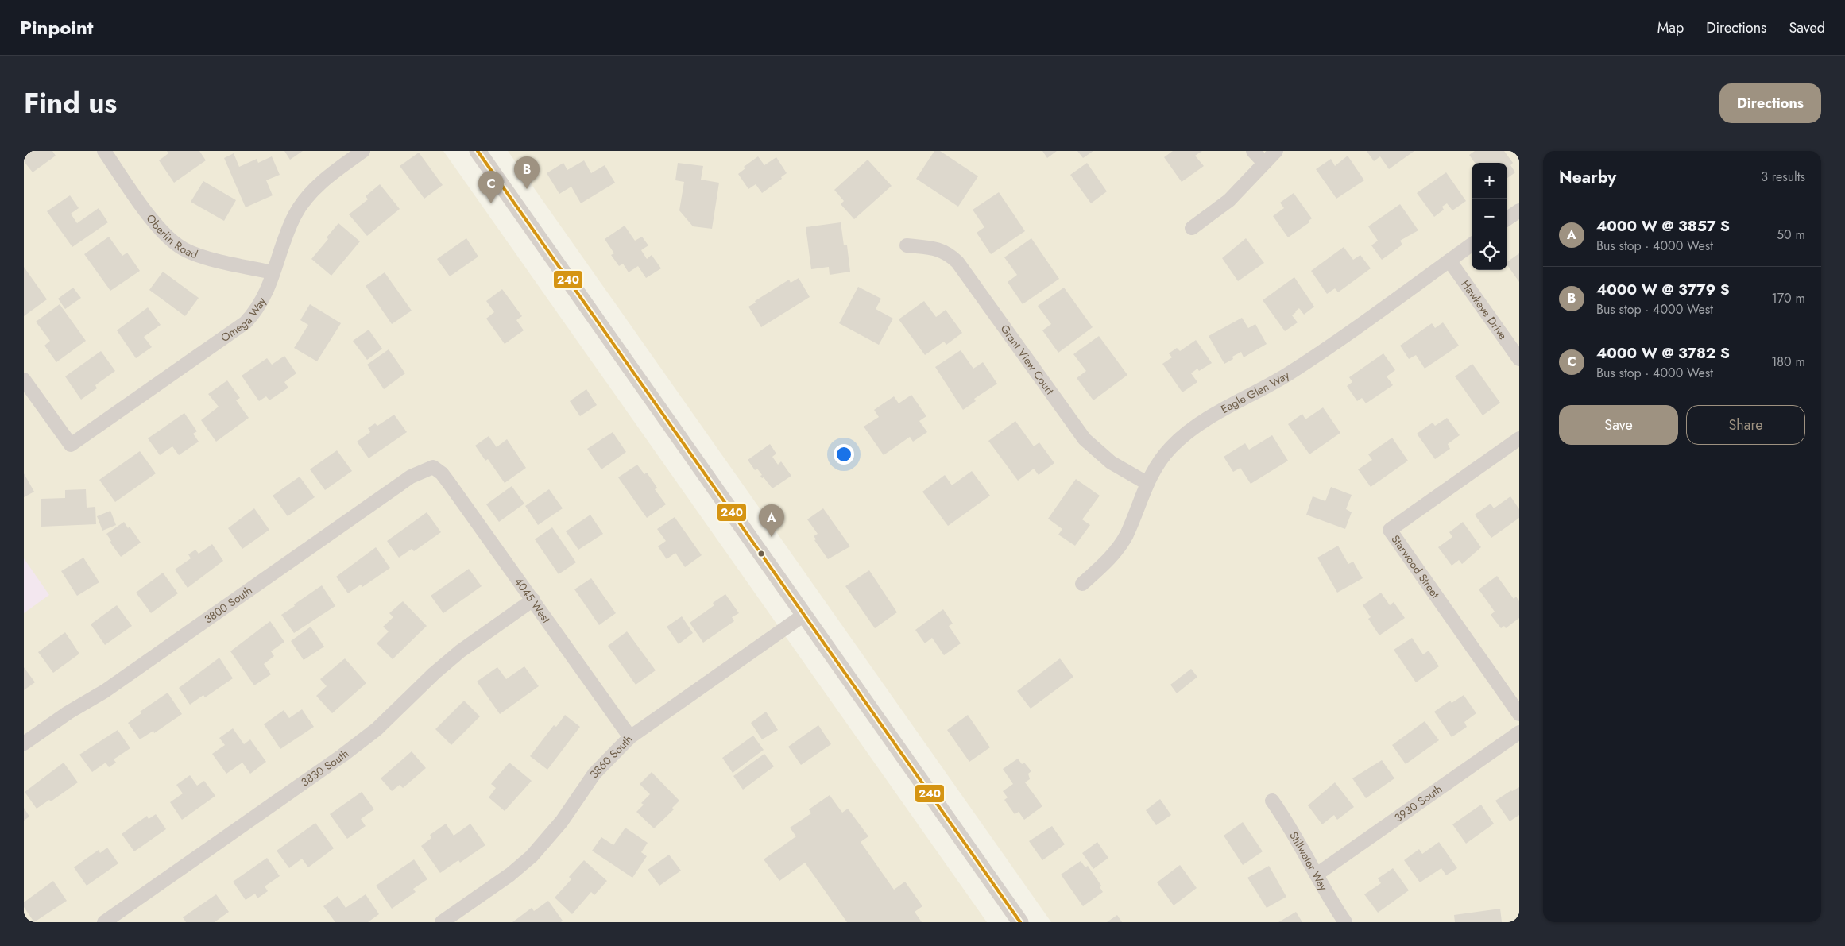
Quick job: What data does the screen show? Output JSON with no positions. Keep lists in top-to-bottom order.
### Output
{
  "streets": {
    "street": [
      "Oberlin Road",
      "Hawkeye Drive",
      "Omega Way",
      "Grant View Court",
      "Eagle Glen Way",
      "Starwood Street",
      "4045 West",
      "3800 South",
      "3860 South",
      "3830 South",
      "3930 South",
      "Stillwater Way"
    ]
  },
  "crossings": [
    ["Oberlin Road", "Omega Way"],
    ["Hawkeye Drive", "Eagle Glen Way"],
    ["Grant View Court", "Eagle Glen Way"],
    ["4045 West", "3800 South"],
    ["4045 West", "3860 South"],
    ["4045 West", "3830 South"],
    ["3930 South", "Stillwater Way"]
  ],
  "lines": ["transit line 240"],
  "page": {
    "header": "Pinpoint",
    "nav": ["Map", "Directions", "Saved"],
    "title": "Find us",
    "buttons": [
      "Directions",
      ["Save", "Share"]
    ],
    "heading": ["Nearby", "3 results"],
    "pins": ["B", "C", "A"],
    "map_buttons": ["+", "−"],
    "list": [
      {
        "mark": "A",
        "name": "4000 W @ 3857 S",
        "note": "Bus stop · 4000 West",
        "value": "50 m"
      },
      {
        "mark": "B",
        "name": "4000 W @ 3779 S",
        "note": "Bus stop · 4000 West",
        "value": "170 m"
      },
      {
        "mark": "C",
        "name": "4000 W @ 3782 S",
        "note": "Bus stop · 4000 West",
        "value": "180 m"
      }
    ]
  }
}
